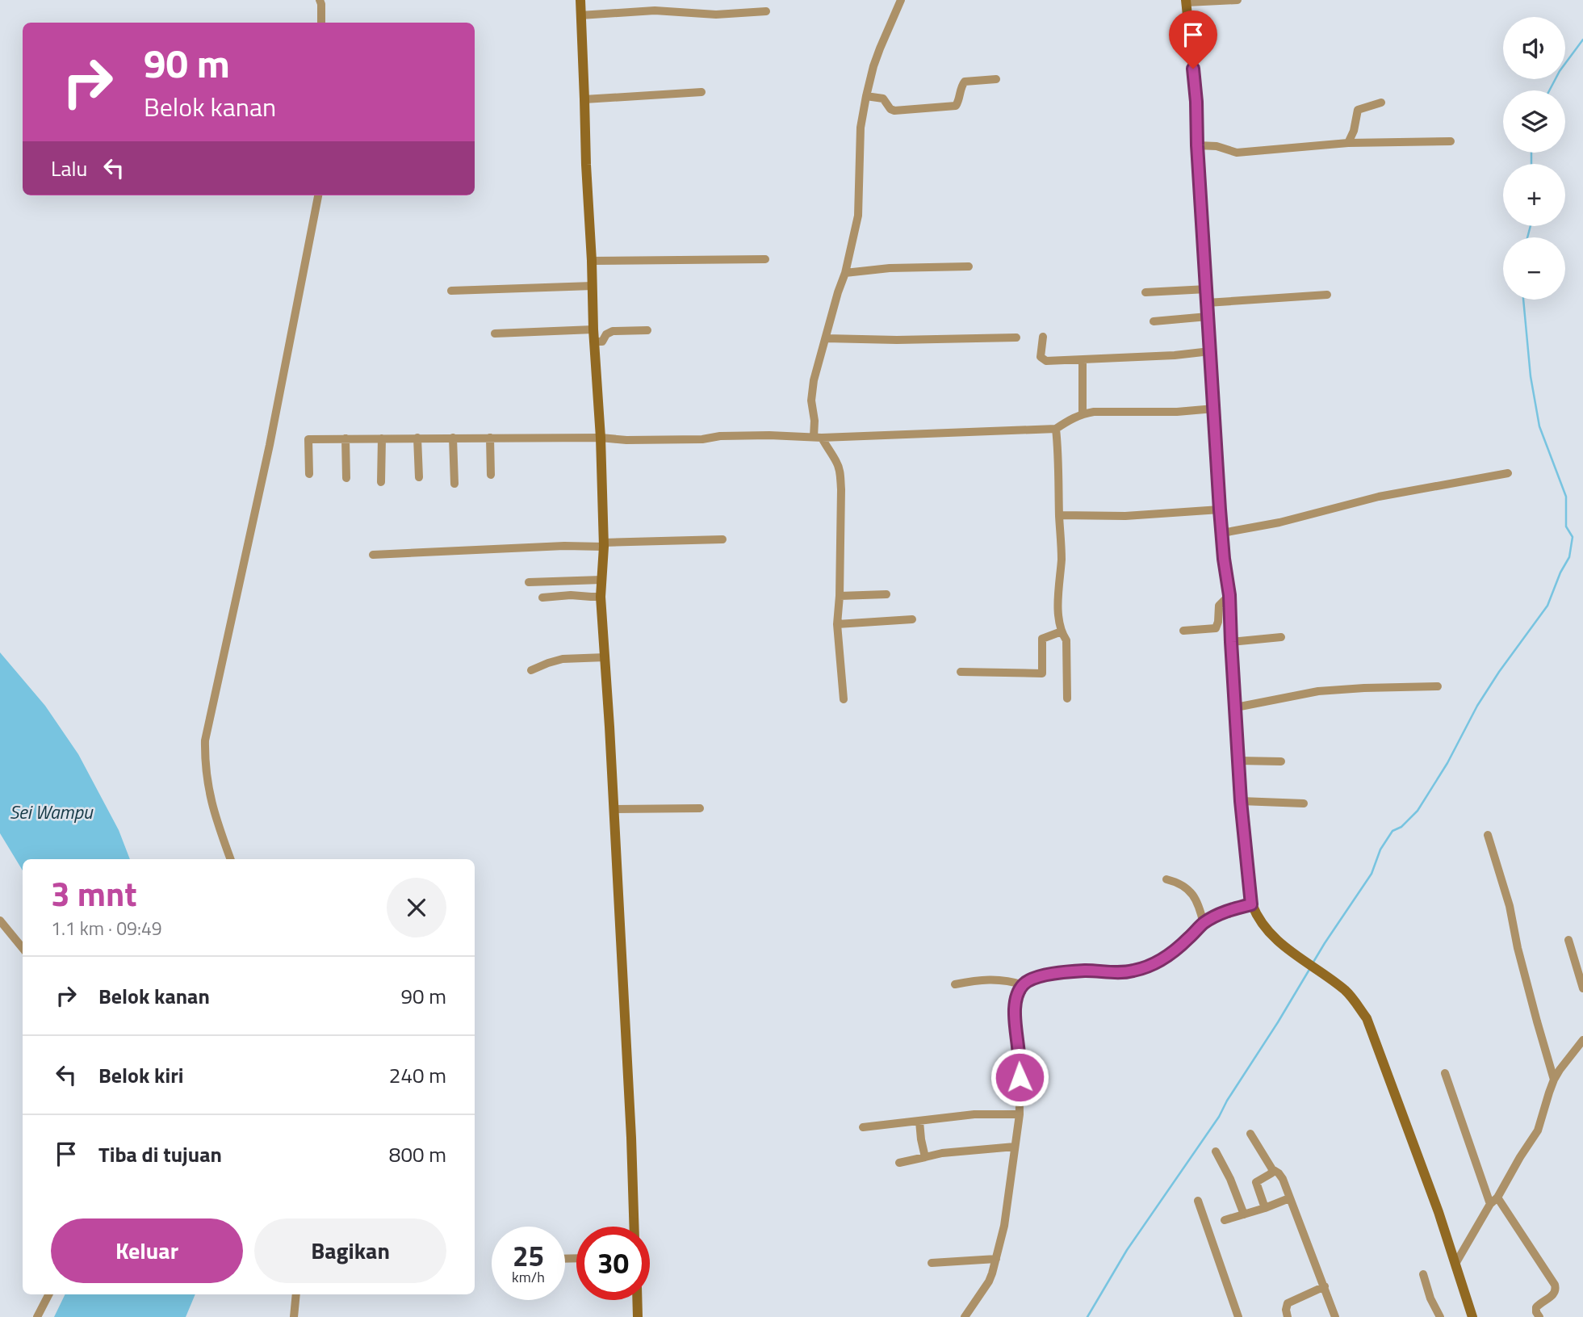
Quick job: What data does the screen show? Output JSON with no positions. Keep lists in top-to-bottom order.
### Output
{
  "water": ["Sei Wampu"],
  "page": {
    "map_buttons": ["+", "−"],
    "turn": ["90 m", "Belok kanan"],
    "then": "Lalu",
    "heading": ["3 mnt", "1.1 km · 09:49"],
    "list": [
      {
        "name": "Belok kanan",
        "value": "90 m"
      },
      {
        "name": "Belok kiri",
        "value": "240 m"
      },
      {
        "name": "Tiba di tujuan",
        "value": "800 m"
      }
    ],
    "buttons": ["Keluar", "Bagikan"],
    "speed": "25 km/h",
    "limit": "30"
  }
}
